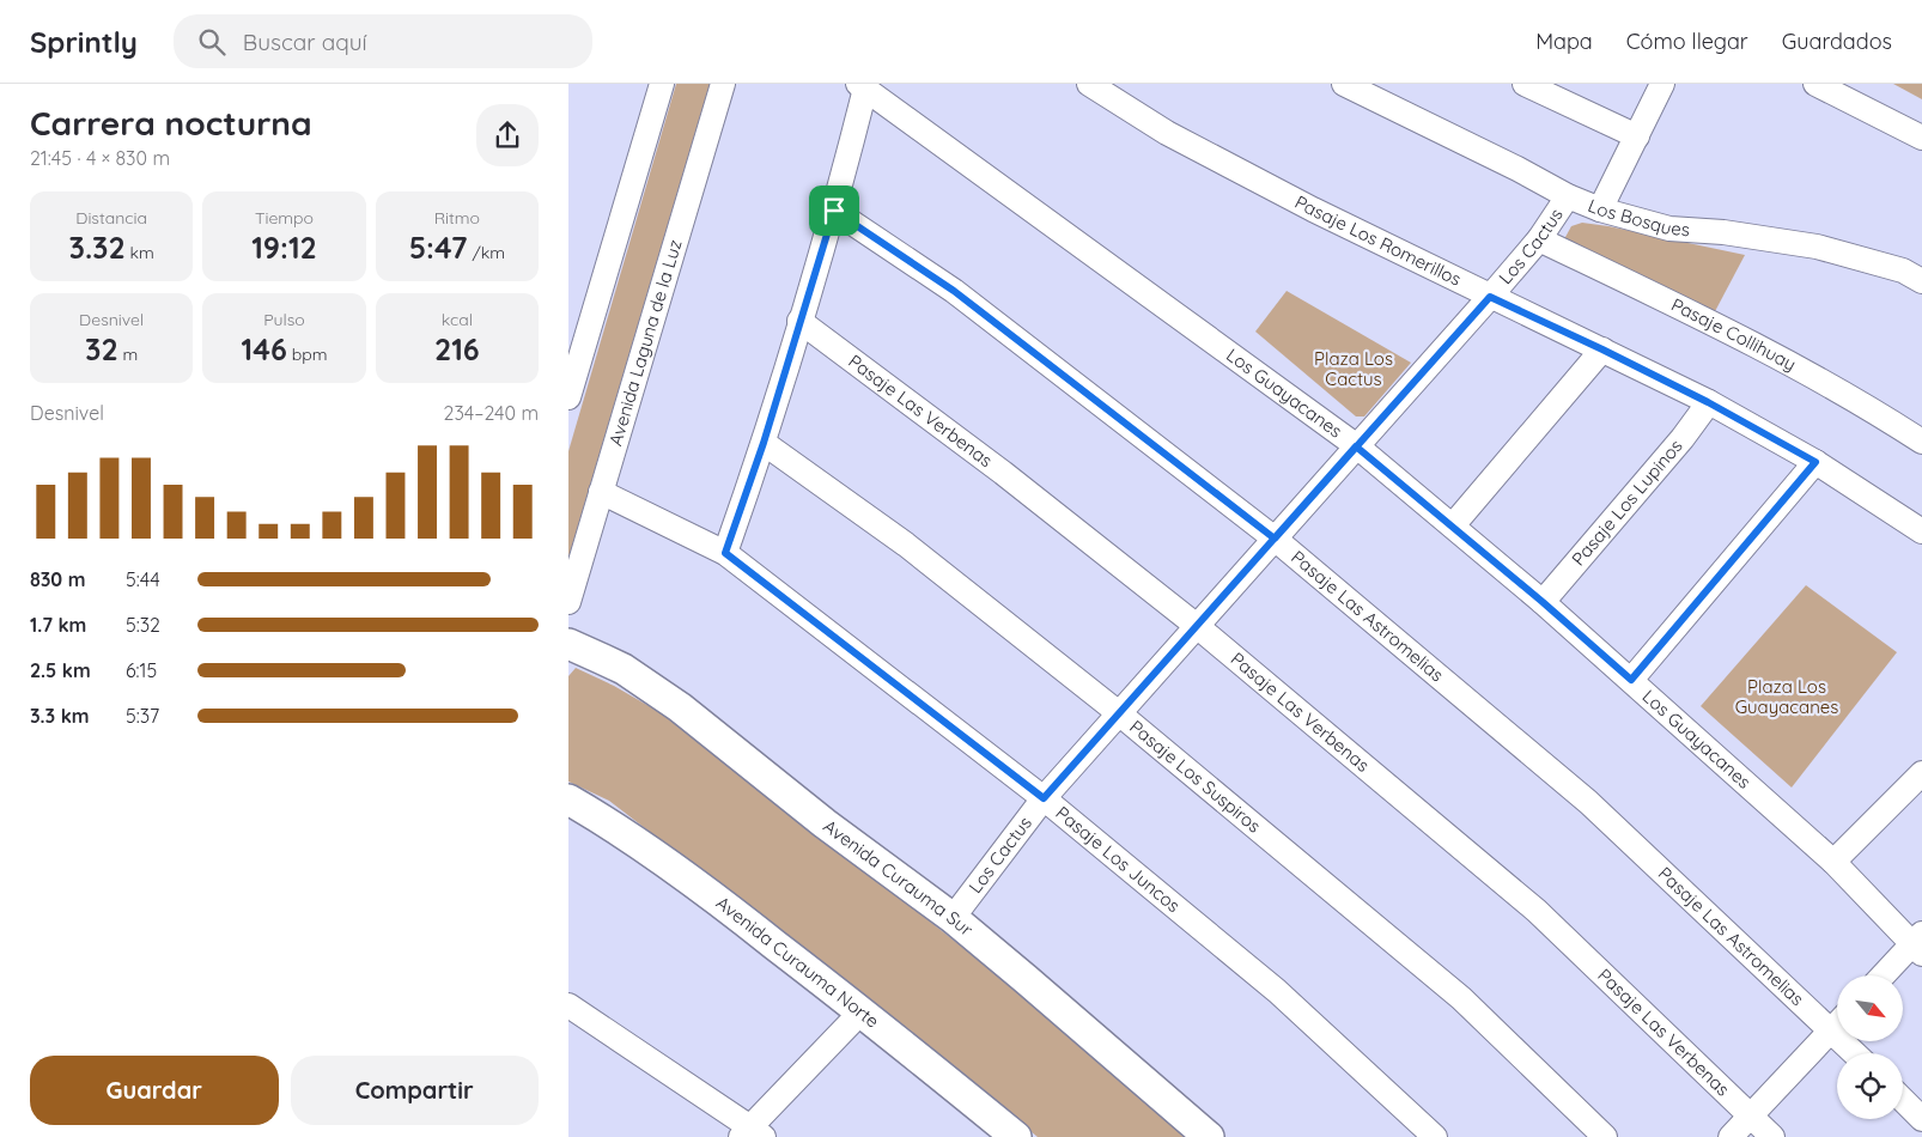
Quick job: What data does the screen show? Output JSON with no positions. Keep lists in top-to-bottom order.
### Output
{
  "streets": {
    "street": [
      "Los Bosques",
      "Pasaje Los Romerillos",
      "Los Cactus",
      "Pasaje Collihuay",
      "Avenida Laguna de la Luz",
      "Los Guayacanes",
      "Pasaje Las Verbenas",
      "Pasaje Los Lupinos",
      "Pasaje Las Astromelias",
      "Pasaje Los Suspiros",
      "Pasaje Los Juncos",
      "Avenida Curauma Sur",
      "Avenida Curauma Norte"
    ]
  },
  "crossings": [
    ["Los Bosques", "Los Cactus"],
    ["Pasaje Los Romerillos", "Los Cactus"],
    ["Pasaje Los Romerillos", "Pasaje Los Lupinos"],
    ["Los Cactus", "Pasaje Collihuay"],
    ["Los Cactus", "Los Guayacanes"],
    ["Los Cactus", "Pasaje Las Verbenas"],
    ["Los Cactus", "Pasaje Las Astromelias"],
    ["Los Cactus", "Pasaje Los Suspiros"],
    ["Los Cactus", "Pasaje Los Juncos"],
    ["Los Cactus", "Avenida Curauma Sur"],
    ["Avenida Laguna de la Luz", "Pasaje Los Juncos"],
    ["Los Guayacanes", "Pasaje Los Lupinos"]
  ],
  "parks": ["Plaza Los Cactus", "Plaza Los Guayacanes"],
  "north": "bottom right",
  "page": {
    "header": "Sprintly",
    "search": "Buscar aquí",
    "nav": ["Mapa", "Cómo llegar", "Guardados"],
    "heading": ["Carrera nocturna", "21:45 · 4 × 830 m"],
    "stats": [
      ["Distancia", "3.32 km"],
      ["Tiempo", "19:12"],
      ["Ritmo", "5:47 /km"],
      ["Desnivel", "32 m"],
      ["Pulso", "146 bpm"],
      ["kcal", "216"]
    ],
    "chart": ["Desnivel", "234–240 m"],
    "list": [
      {
        "name": "830 m",
        "note": "5:44"
      },
      {
        "name": "1.7 km",
        "note": "5:32"
      },
      {
        "name": "2.5 km",
        "note": "6:15"
      },
      {
        "name": "3.3 km",
        "note": "5:37"
      }
    ],
    "buttons": ["Guardar", "Compartir"]
  }
}
